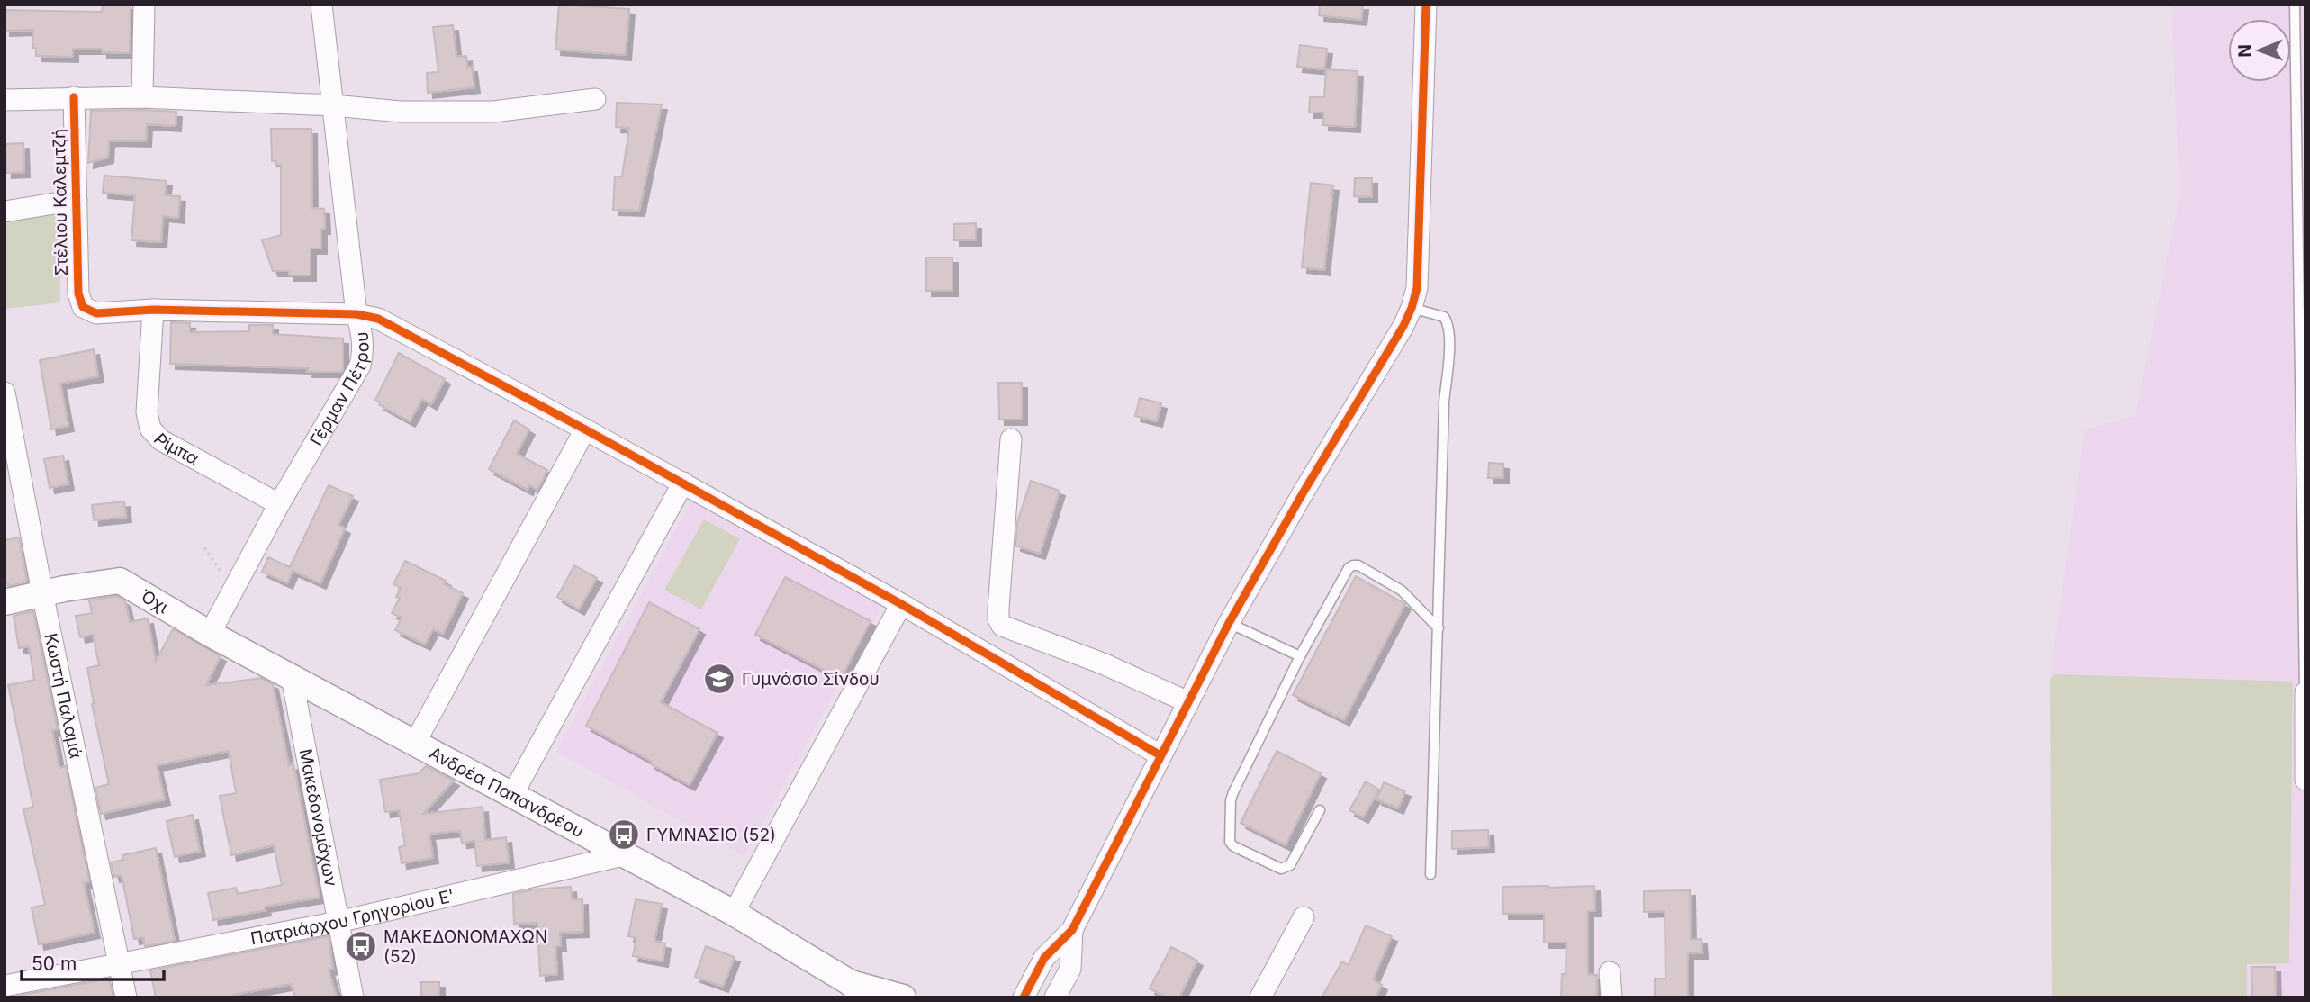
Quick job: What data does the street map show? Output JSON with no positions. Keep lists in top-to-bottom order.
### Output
{
  "streets": {
    "street": [
      "Στέλιου Καλεμτζή",
      "Γέρμαν Πέτρου",
      "Ρίμπα",
      "Όχι",
      "Κωστή Παλαμά",
      "Ανδρέα Παπανδρέου",
      "Μακεδονομάχων",
      "Πατριάρχου Γρηγορίου Ε'"
    ]
  },
  "crossings": [
    ["Στέλιου Καλεμτζή", "Ρίμπα"],
    ["Γέρμαν Πέτρου", "Ρίμπα"],
    ["Γέρμαν Πέτρου", "Όχι"],
    ["Όχι", "Κωστή Παλαμά"],
    ["Όχι", "Ανδρέα Παπανδρέου"],
    ["Όχι", "Μακεδονομάχων"],
    ["Κωστή Παλαμά", "Πατριάρχου Γρηγορίου Ε'"],
    ["Ανδρέα Παπανδρέου", "Μακεδονομάχων"],
    ["Ανδρέα Παπανδρέου", "Πατριάρχου Γρηγορίου Ε'"],
    ["Μακεδονομάχων", "Πατριάρχου Γρηγορίου Ε'"]
  ],
  "places": {
    "school or university": ["Γυμνάσιο Σίνδου"],
    "bus stop": ["ΓΥΜΝΑΣΙΟ (52)", "ΜΑΚΕΔΟΝΟΜΑΧΩΝ (52)"]
  },
  "scale_bar": "50 m",
  "north": "left"
}
